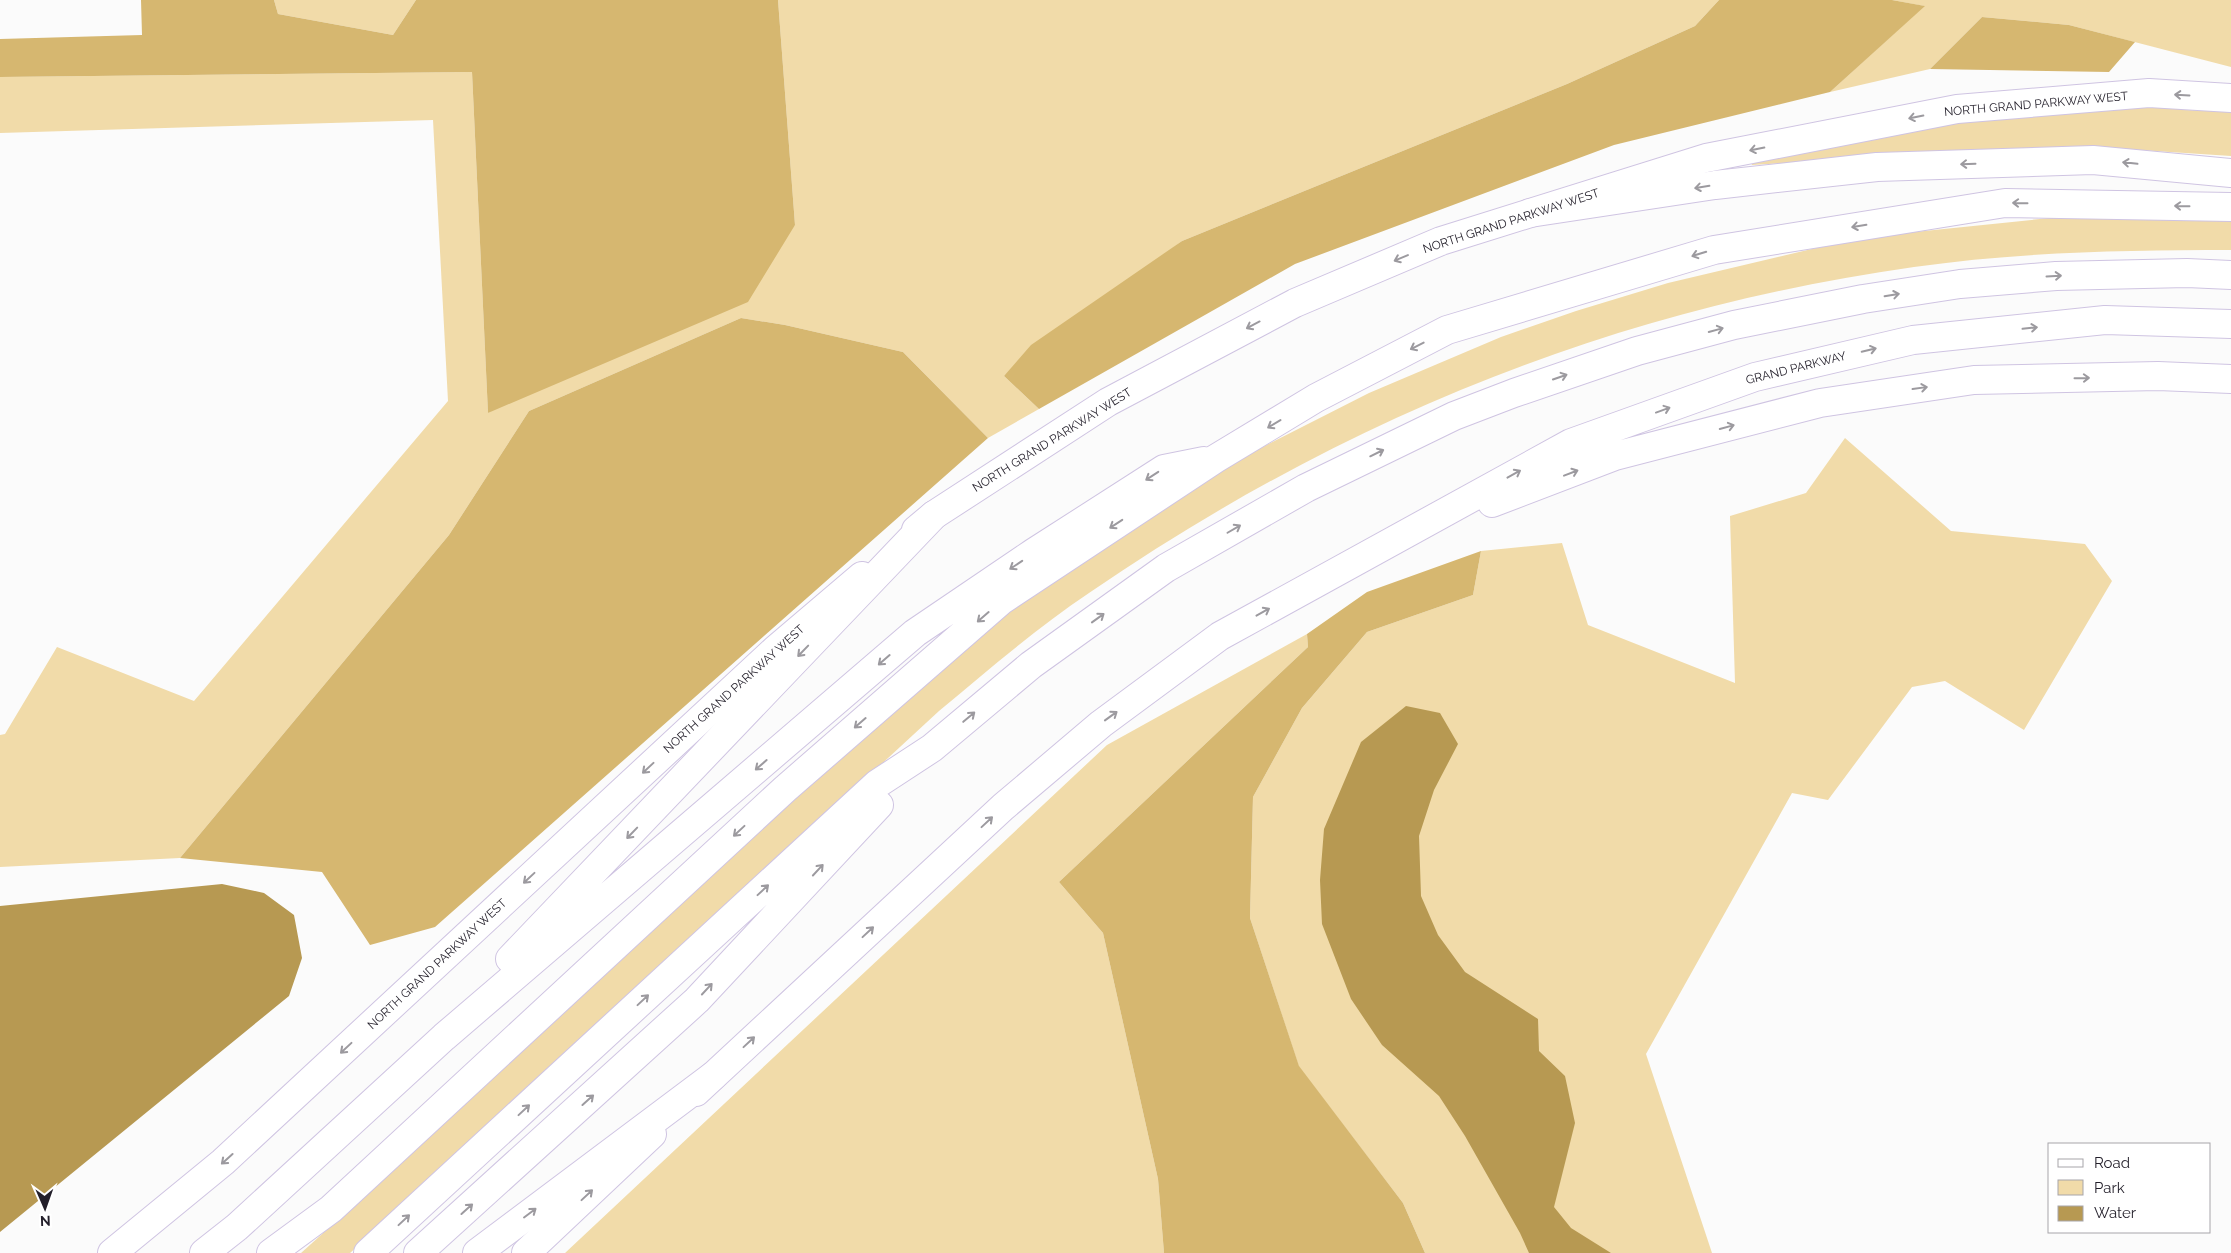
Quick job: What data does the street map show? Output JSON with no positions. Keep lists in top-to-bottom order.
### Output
{
  "streets": {
    "main road": ["NORTH GRAND PARKWAY WEST", "GRAND PARKWAY"]
  },
  "legend": ["Road", "Park", "Water"],
  "north": "bottom"
}
